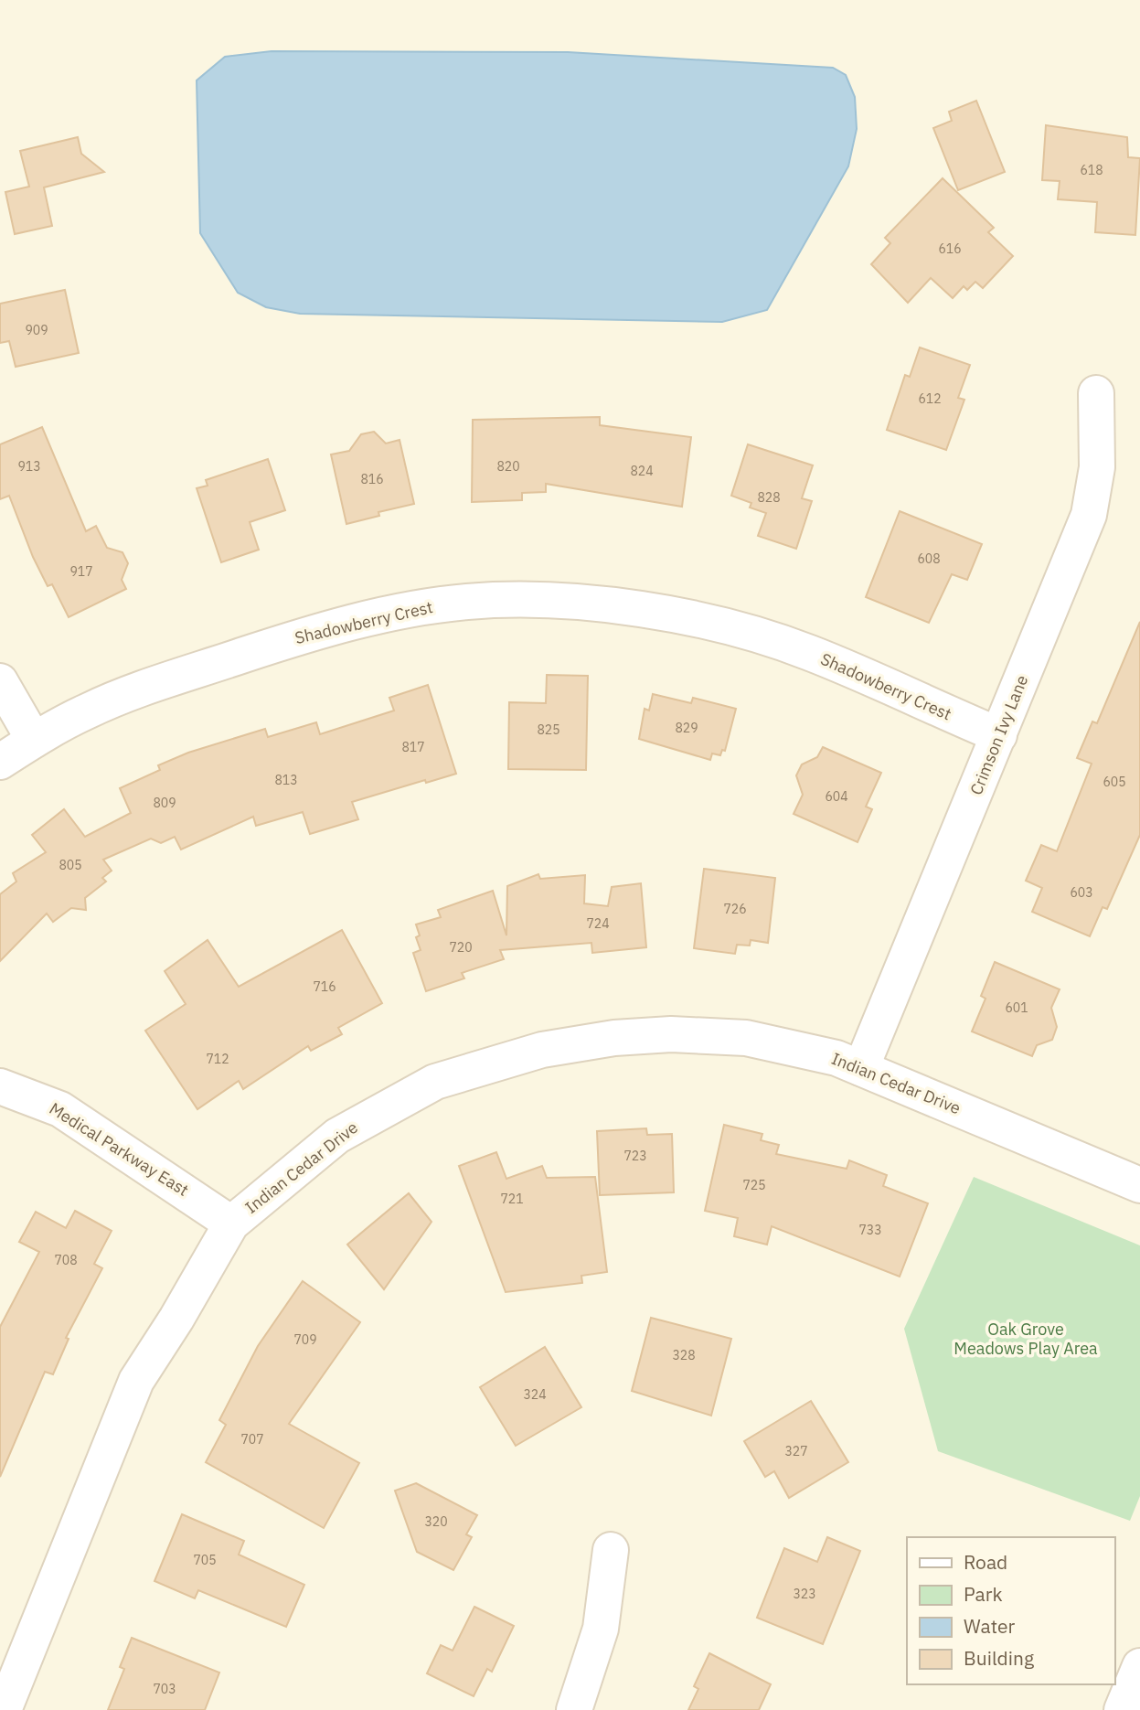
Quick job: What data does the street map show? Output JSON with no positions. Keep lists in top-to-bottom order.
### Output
{
  "streets": {
    "street": [
      "Shadowberry Crest",
      "Crimson Ivy Lane",
      "Indian Cedar Drive",
      "Medical Parkway East"
    ]
  },
  "crossings": [
    ["Shadowberry Crest", "Crimson Ivy Lane"],
    ["Crimson Ivy Lane", "Indian Cedar Drive"],
    ["Indian Cedar Drive", "Medical Parkway East"]
  ],
  "parks": ["Oak Grove Meadows Play Area"],
  "house_numbers": [
    "618",
    "616",
    "909",
    "612",
    "913",
    "820",
    "824",
    "816",
    "828",
    "608",
    "917",
    "829",
    "825",
    "817",
    "813",
    "605",
    "604",
    "809",
    "805",
    "603",
    "726",
    "724",
    "720",
    "716",
    "601",
    "712",
    "723",
    "725",
    "721",
    "733",
    "708",
    "709",
    "328",
    "324",
    "707",
    "327",
    "320",
    "705",
    "323",
    "703"
  ],
  "legend": [
    "Road",
    "Park",
    "Water",
    "Building"
  ]
}
